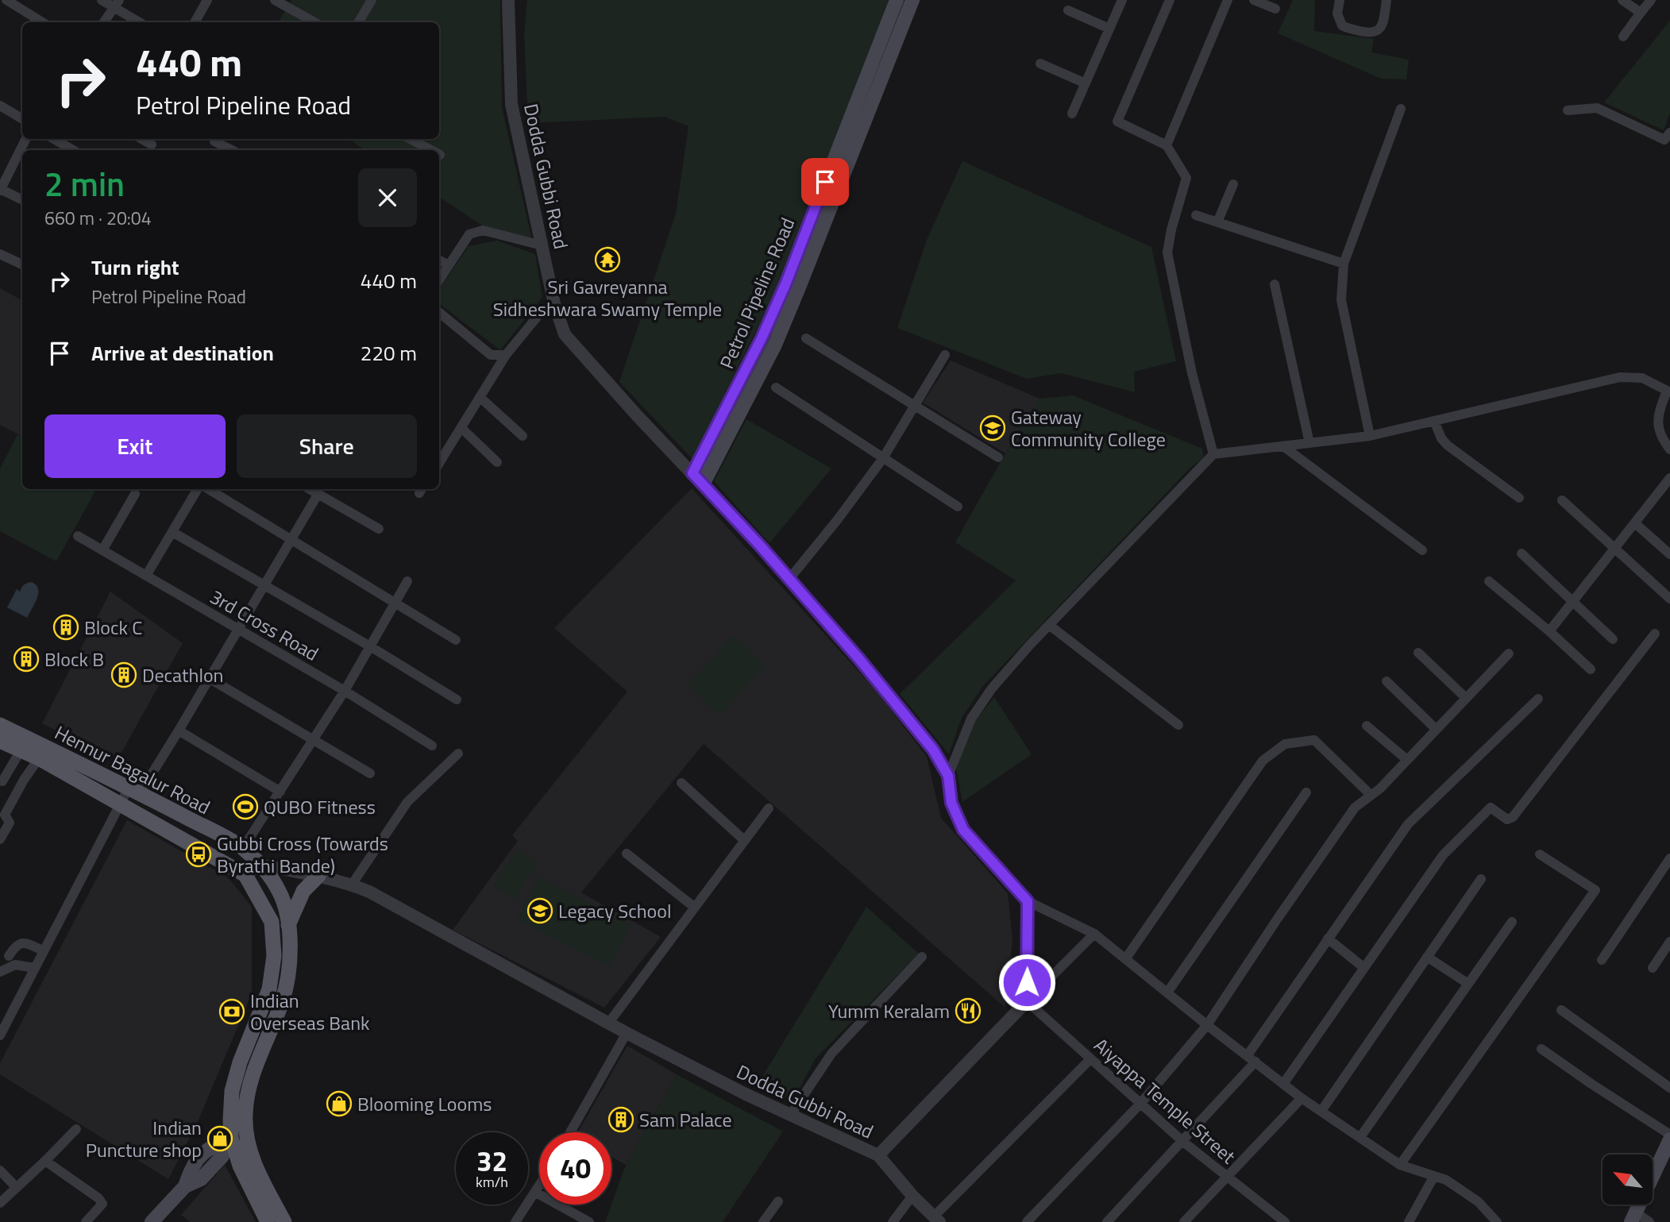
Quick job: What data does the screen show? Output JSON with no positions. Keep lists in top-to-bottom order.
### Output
{
  "streets": {
    "main road": ["Petrol Pipeline Road", "Hennur Bagalur Road"],
    "street": ["Dodda Gubbi Road", "3rd Cross Road", "Aiyappa Temple Street"]
  },
  "crossings": [
    ["Dodda Gubbi Road", "Petrol Pipeline Road"],
    ["Dodda Gubbi Road", "Hennur Bagalur Road"],
    ["Dodda Gubbi Road", "Aiyappa Temple Street"]
  ],
  "places": {
    "temple": ["Sri Gavreyanna Sidheshwara Swamy Temple"],
    "school or university": ["Gateway Community College", "Legacy School"],
    "building": [
      "Block C",
      "Block B",
      "Decathlon",
      "Sam Palace"
    ],
    "sports": ["QUBO Fitness"],
    "bus stop": ["Gubbi Cross (Towards Byrathi Bande)"],
    "restaurant": ["Yumm Keralam"],
    "bank": ["Indian Overseas Bank"],
    "shop": ["Blooming Looms", "Indian Puncture shop"]
  },
  "north": "top left",
  "page": {
    "turn": ["440 m", "Petrol Pipeline Road"],
    "heading": ["2 min", "660 m · 20:04"],
    "list": [
      {
        "name": "Turn right",
        "note": "Petrol Pipeline Road",
        "value": "440 m"
      },
      {
        "name": "Arrive at destination",
        "value": "220 m"
      }
    ],
    "buttons": ["Exit", "Share"],
    "speed": "32 km/h",
    "limit": "40"
  }
}
